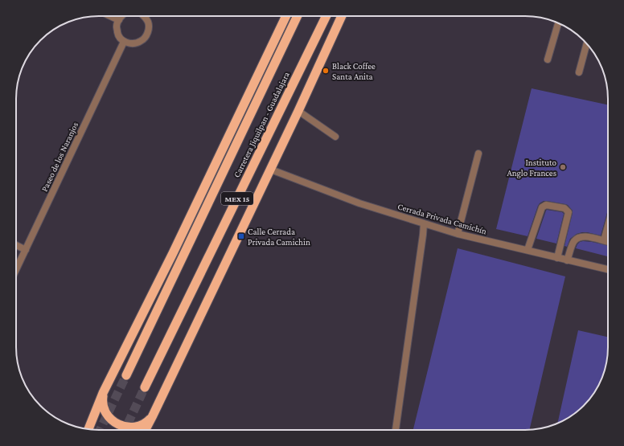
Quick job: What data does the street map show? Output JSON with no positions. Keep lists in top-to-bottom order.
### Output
{
  "streets": {
    "highway": ["Carretera Jiquilpan - Guadalajara", "MEX 15"],
    "street": ["Paseo de los Naranjos", "Cerrada Privada Camichín"]
  },
  "places": {
    "other": ["Black Coffee Santa Anita", "Instituto Anglo Frances"],
    "transit": ["Calle Cerrada Privada Camichin"]
  }
}
